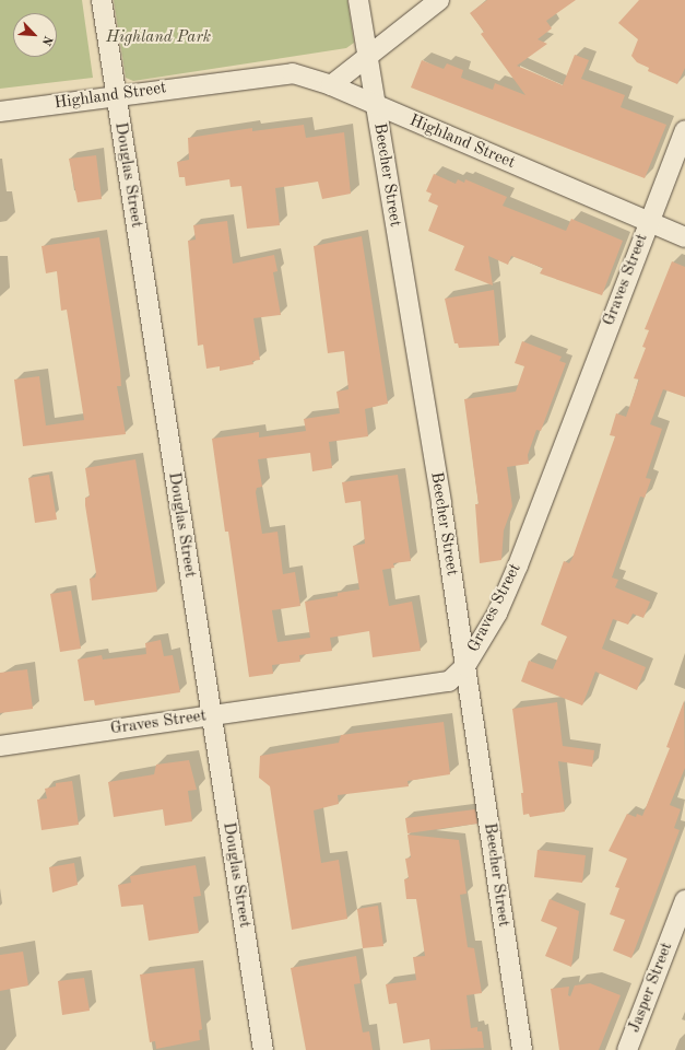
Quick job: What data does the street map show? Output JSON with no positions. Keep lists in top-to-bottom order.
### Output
{
  "streets": {
    "street": [
      "Highland Street",
      "Douglas Street",
      "Beecher Street",
      "Graves Street",
      "Jasper Street"
    ]
  },
  "crossings": [
    ["Highland Street", "Douglas Street"],
    ["Highland Street", "Beecher Street"],
    ["Highland Street", "Graves Street"],
    ["Douglas Street", "Graves Street"],
    ["Beecher Street", "Graves Street"]
  ],
  "parks": ["Highland Park"],
  "north": "bottom right"
}
